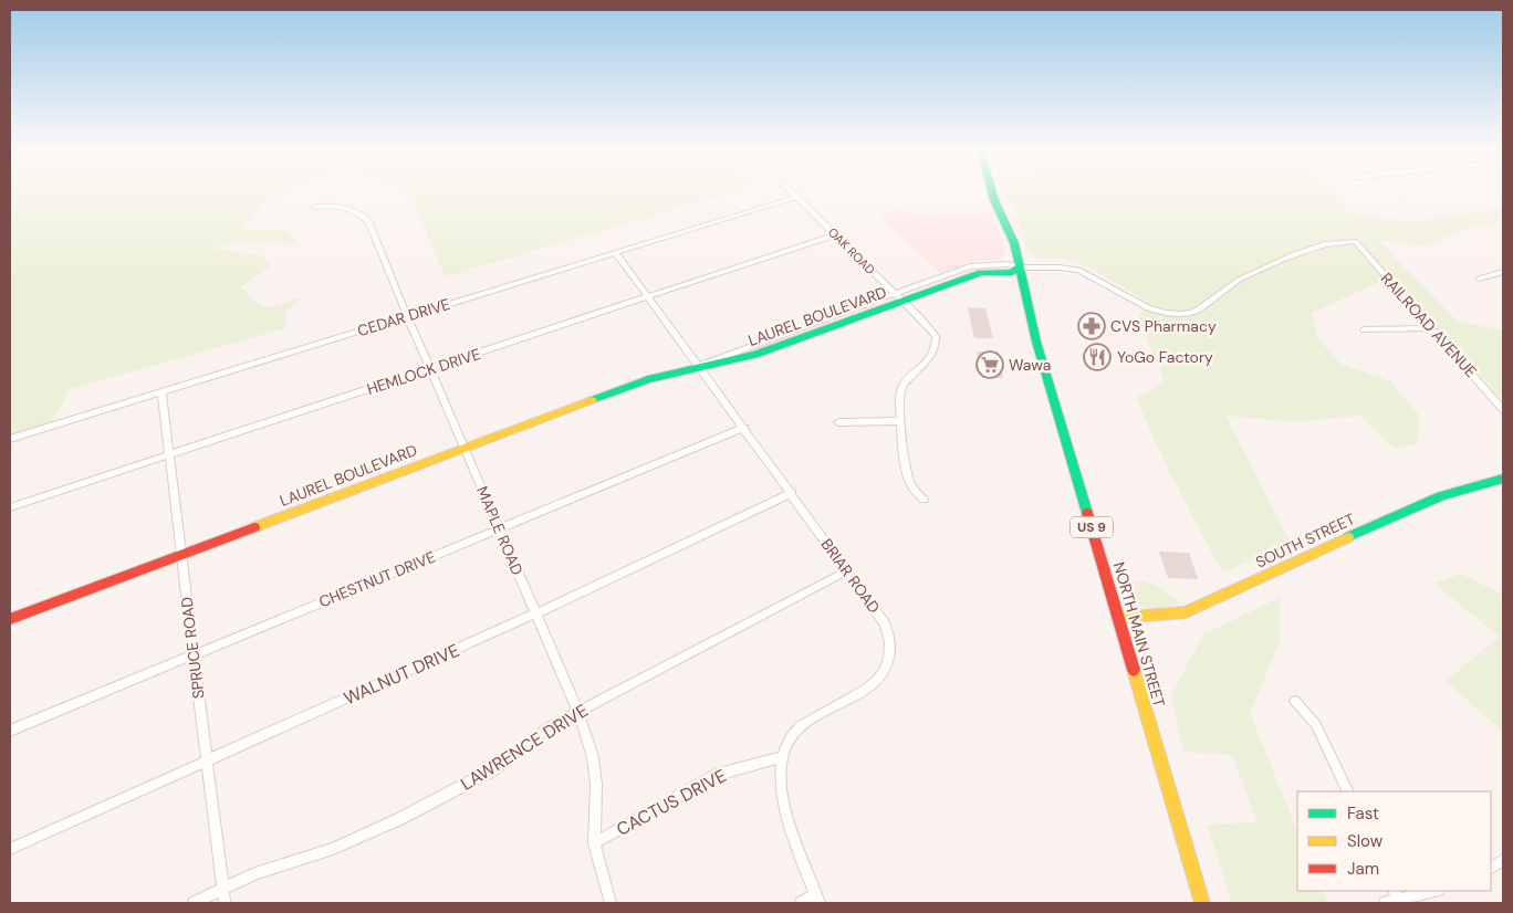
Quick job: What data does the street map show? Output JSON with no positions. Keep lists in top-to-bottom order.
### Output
{
  "streets": {
    "main road": [
      "LAUREL BOULEVARD",
      "US 9",
      "SOUTH STREET",
      "NORTH MAIN STREET"
    ],
    "street": [
      "OAK ROAD",
      "CEDAR DRIVE",
      "RAILROAD AVENUE",
      "HEMLOCK DRIVE",
      "MAPLE ROAD",
      "BRIAR ROAD",
      "CHESTNUT DRIVE",
      "SPRUCE ROAD",
      "WALNUT DRIVE",
      "LAWRENCE DRIVE",
      "CACTUS DRIVE"
    ]
  },
  "crossings": [
    ["OAK ROAD", "LAUREL BOULEVARD"],
    ["OAK ROAD", "CEDAR DRIVE"],
    ["OAK ROAD", "HEMLOCK DRIVE"],
    ["LAUREL BOULEVARD", "RAILROAD AVENUE"],
    ["LAUREL BOULEVARD", "MAPLE ROAD"],
    ["LAUREL BOULEVARD", "BRIAR ROAD"],
    ["LAUREL BOULEVARD", "NORTH MAIN STREET"],
    ["LAUREL BOULEVARD", "SPRUCE ROAD"],
    ["CEDAR DRIVE", "MAPLE ROAD"],
    ["CEDAR DRIVE", "BRIAR ROAD"],
    ["CEDAR DRIVE", "SPRUCE ROAD"],
    ["HEMLOCK DRIVE", "MAPLE ROAD"],
    ["HEMLOCK DRIVE", "BRIAR ROAD"],
    ["HEMLOCK DRIVE", "SPRUCE ROAD"],
    ["MAPLE ROAD", "CHESTNUT DRIVE"],
    ["MAPLE ROAD", "WALNUT DRIVE"],
    ["MAPLE ROAD", "LAWRENCE DRIVE"],
    ["MAPLE ROAD", "CACTUS DRIVE"],
    ["SOUTH STREET", "NORTH MAIN STREET"],
    ["BRIAR ROAD", "CHESTNUT DRIVE"],
    ["BRIAR ROAD", "WALNUT DRIVE"],
    ["BRIAR ROAD", "LAWRENCE DRIVE"],
    ["BRIAR ROAD", "CACTUS DRIVE"],
    ["CHESTNUT DRIVE", "SPRUCE ROAD"],
    ["SPRUCE ROAD", "WALNUT DRIVE"],
    ["SPRUCE ROAD", "LAWRENCE DRIVE"]
  ],
  "places": {
    "pharmacy": ["CVS Pharmacy"],
    "restaurant": ["YoGo Factory"],
    "supermarket": ["Wawa"]
  },
  "legend": ["Fast", "Slow", "Jam"]
}
